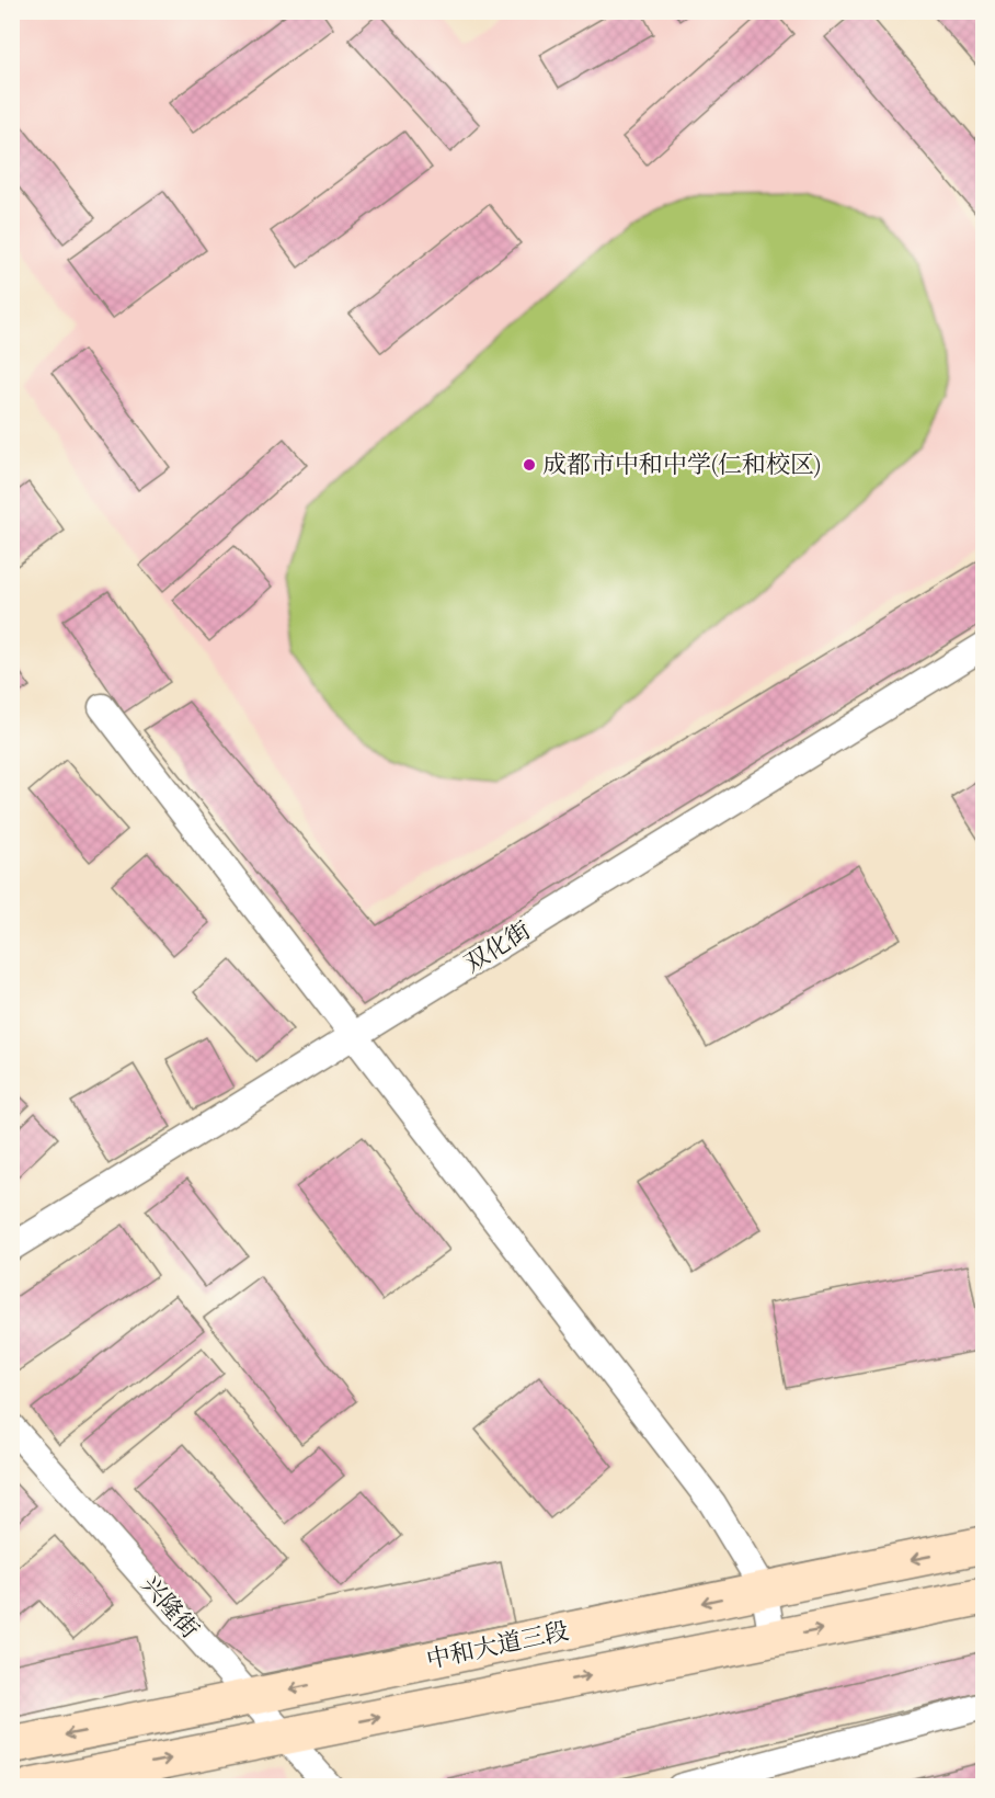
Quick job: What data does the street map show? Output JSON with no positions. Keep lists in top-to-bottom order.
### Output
{
  "streets": {
    "main road": ["中和大道三段"],
    "street": ["双化街", "兴隆街"]
  },
  "crossings": [
    ["兴隆街", "中和大道三段"]
  ],
  "places": ["成都市中和中学(仁和校区)"]
}
